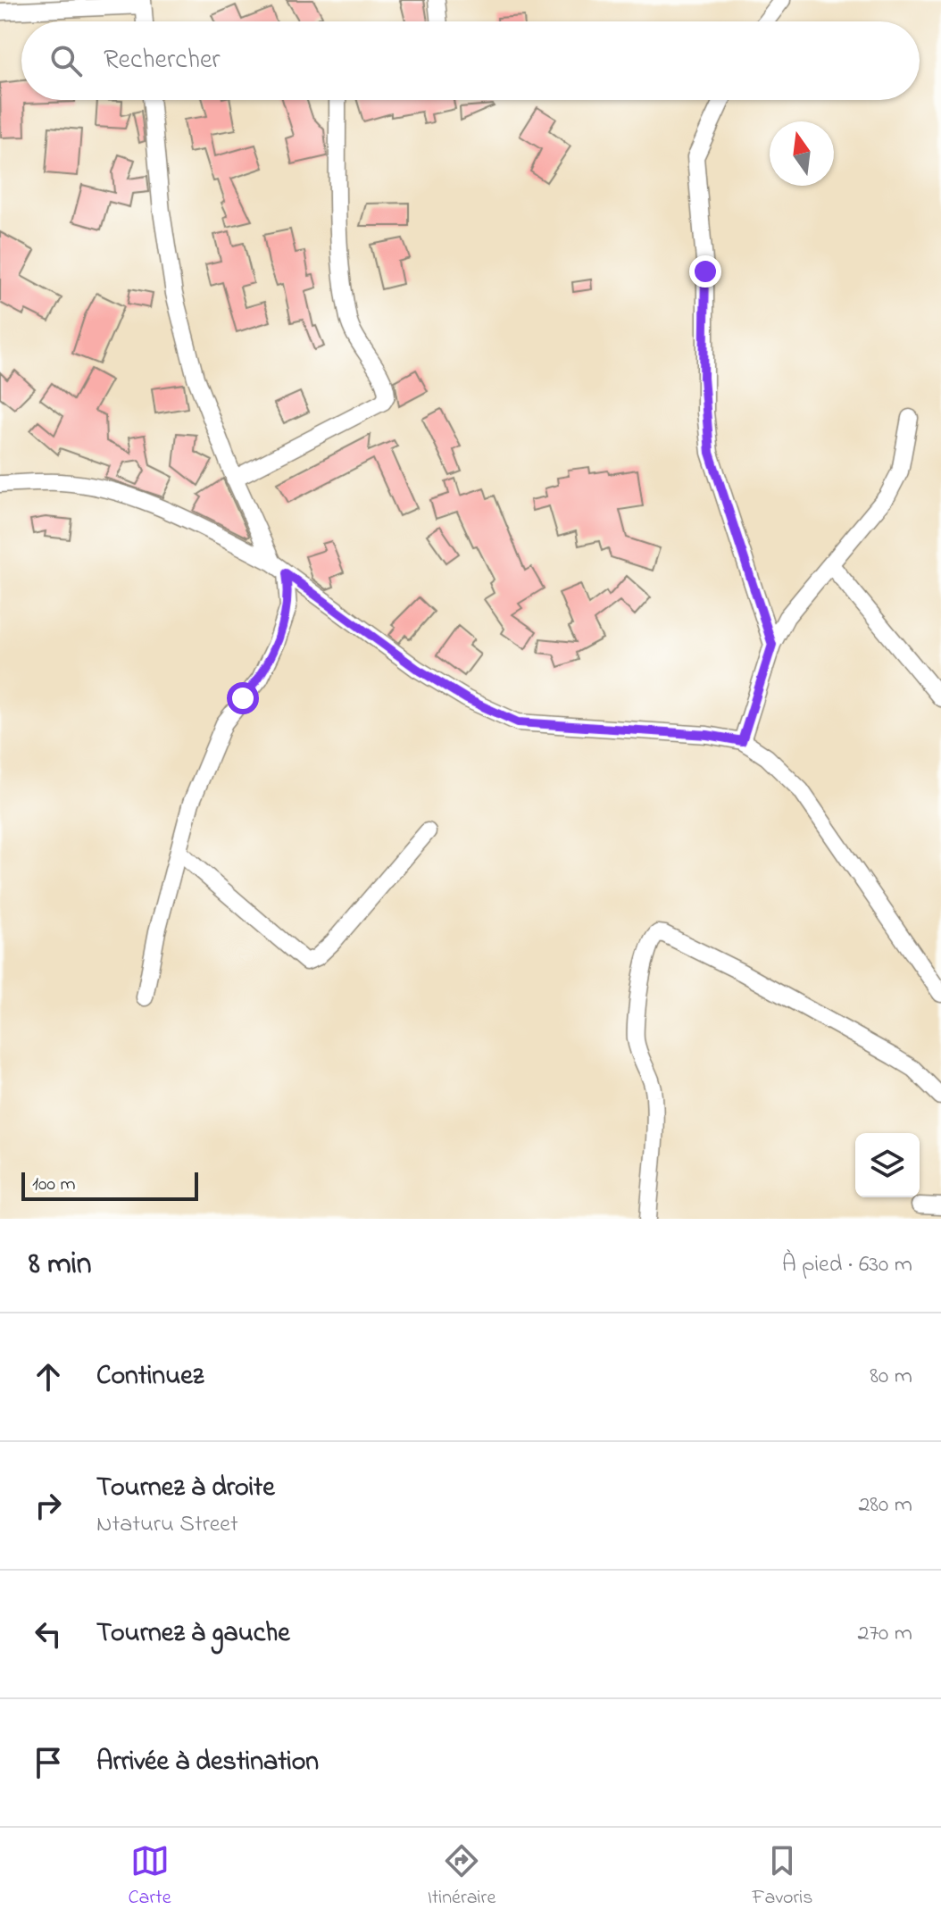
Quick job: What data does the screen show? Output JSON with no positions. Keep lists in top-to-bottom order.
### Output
{
  "scale_bar": "100 m",
  "north": "top",
  "page": {
    "search": "Rechercher",
    "scale": "100 m",
    "heading": ["8 min", "À pied · 630 m"],
    "list": [
      ["Continuez", "80 m"],
      ["Tournez à droite", "Ntaturu Street", "280 m"],
      ["Tournez à gauche", "270 m"],
      "Arrivée à destination"
    ],
    "nav": ["Carte", "Itinéraire", "Favoris"]
  }
}
